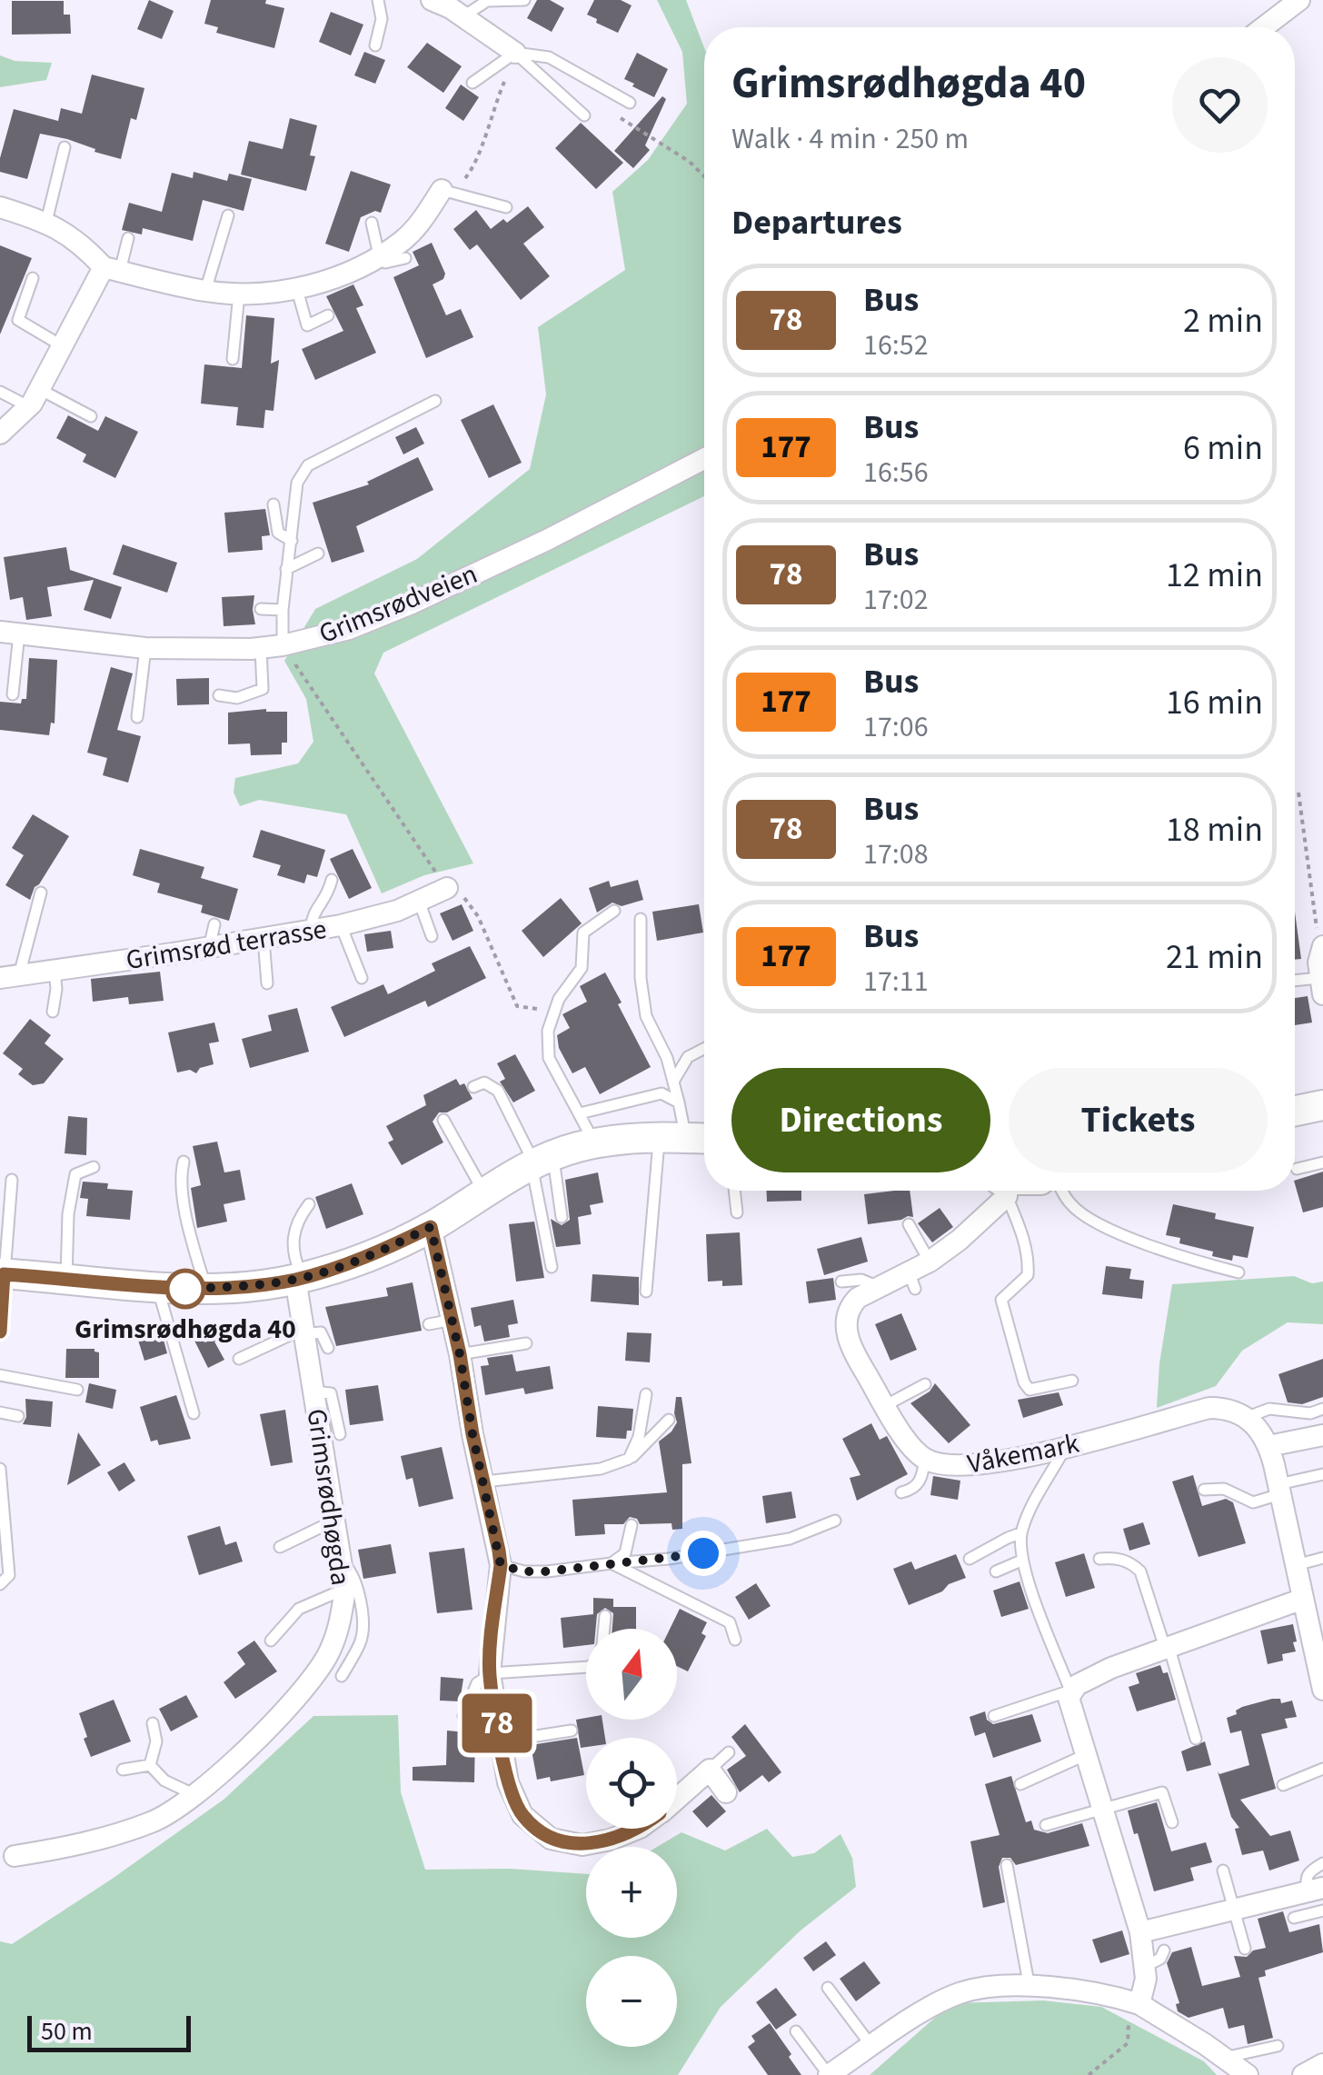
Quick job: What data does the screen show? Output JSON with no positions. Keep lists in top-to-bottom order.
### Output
{
  "streets": {
    "street": [
      "Grimsrødveien",
      "Grimsrød terrasse",
      "Våkemark",
      "Grimsrødhøgda"
    ]
  },
  "places": ["Grimsrødhøgda 40"],
  "lines": ["bus line 78"],
  "scale_bar": "50 m",
  "north": "top",
  "page": {
    "on_map": "78",
    "heading": [
      ["Grimsrødhøgda 40", "Walk · 4 min · 250 m"],
      "Departures"
    ],
    "list": [
      {
        "mark": "78",
        "name": "Bus",
        "note": "16:52",
        "value": "2 min"
      },
      {
        "mark": "177",
        "name": "Bus",
        "note": "16:56",
        "value": "6 min"
      },
      {
        "mark": "78",
        "name": "Bus",
        "note": "17:02",
        "value": "12 min"
      },
      {
        "mark": "177",
        "name": "Bus",
        "note": "17:06",
        "value": "16 min"
      },
      {
        "mark": "78",
        "name": "Bus",
        "note": "17:08",
        "value": "18 min"
      },
      {
        "mark": "177",
        "name": "Bus",
        "note": "17:11",
        "value": "21 min"
      }
    ],
    "buttons": ["Directions", "Tickets"],
    "map_buttons": ["+", "−"],
    "scale": "50 m"
  }
}
